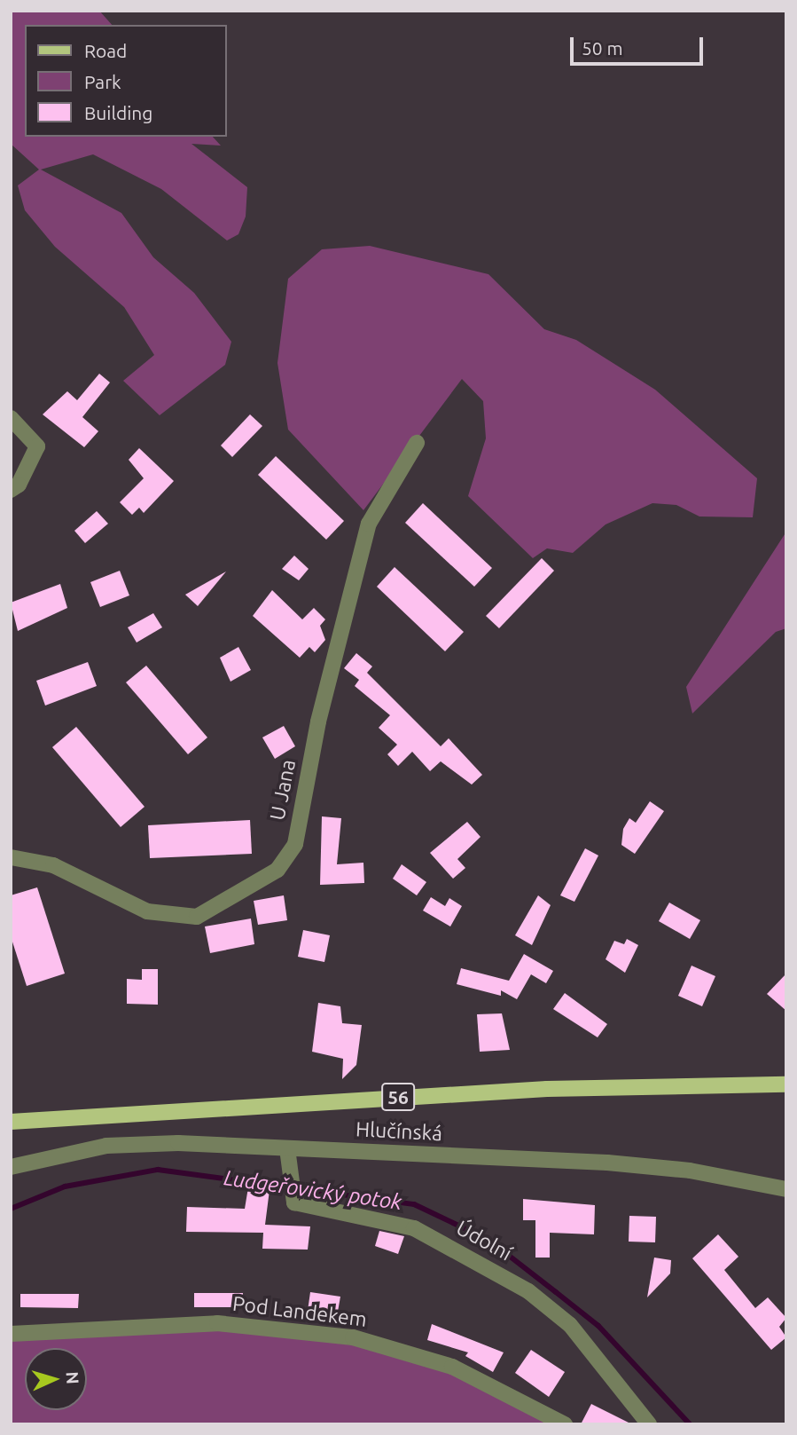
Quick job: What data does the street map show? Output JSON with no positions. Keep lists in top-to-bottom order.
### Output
{
  "streets": {
    "main road": ["56"],
    "street": [
      "U Jana",
      "Hlučínská",
      "Údolní",
      "Pod Landekem"
    ]
  },
  "crossings": [
    ["Hlučínská", "Údolní"]
  ],
  "water": ["Ludgeřovický potok"],
  "legend": ["Road", "Park", "Building"],
  "scale_bar": "50 m",
  "north": "right"
}
